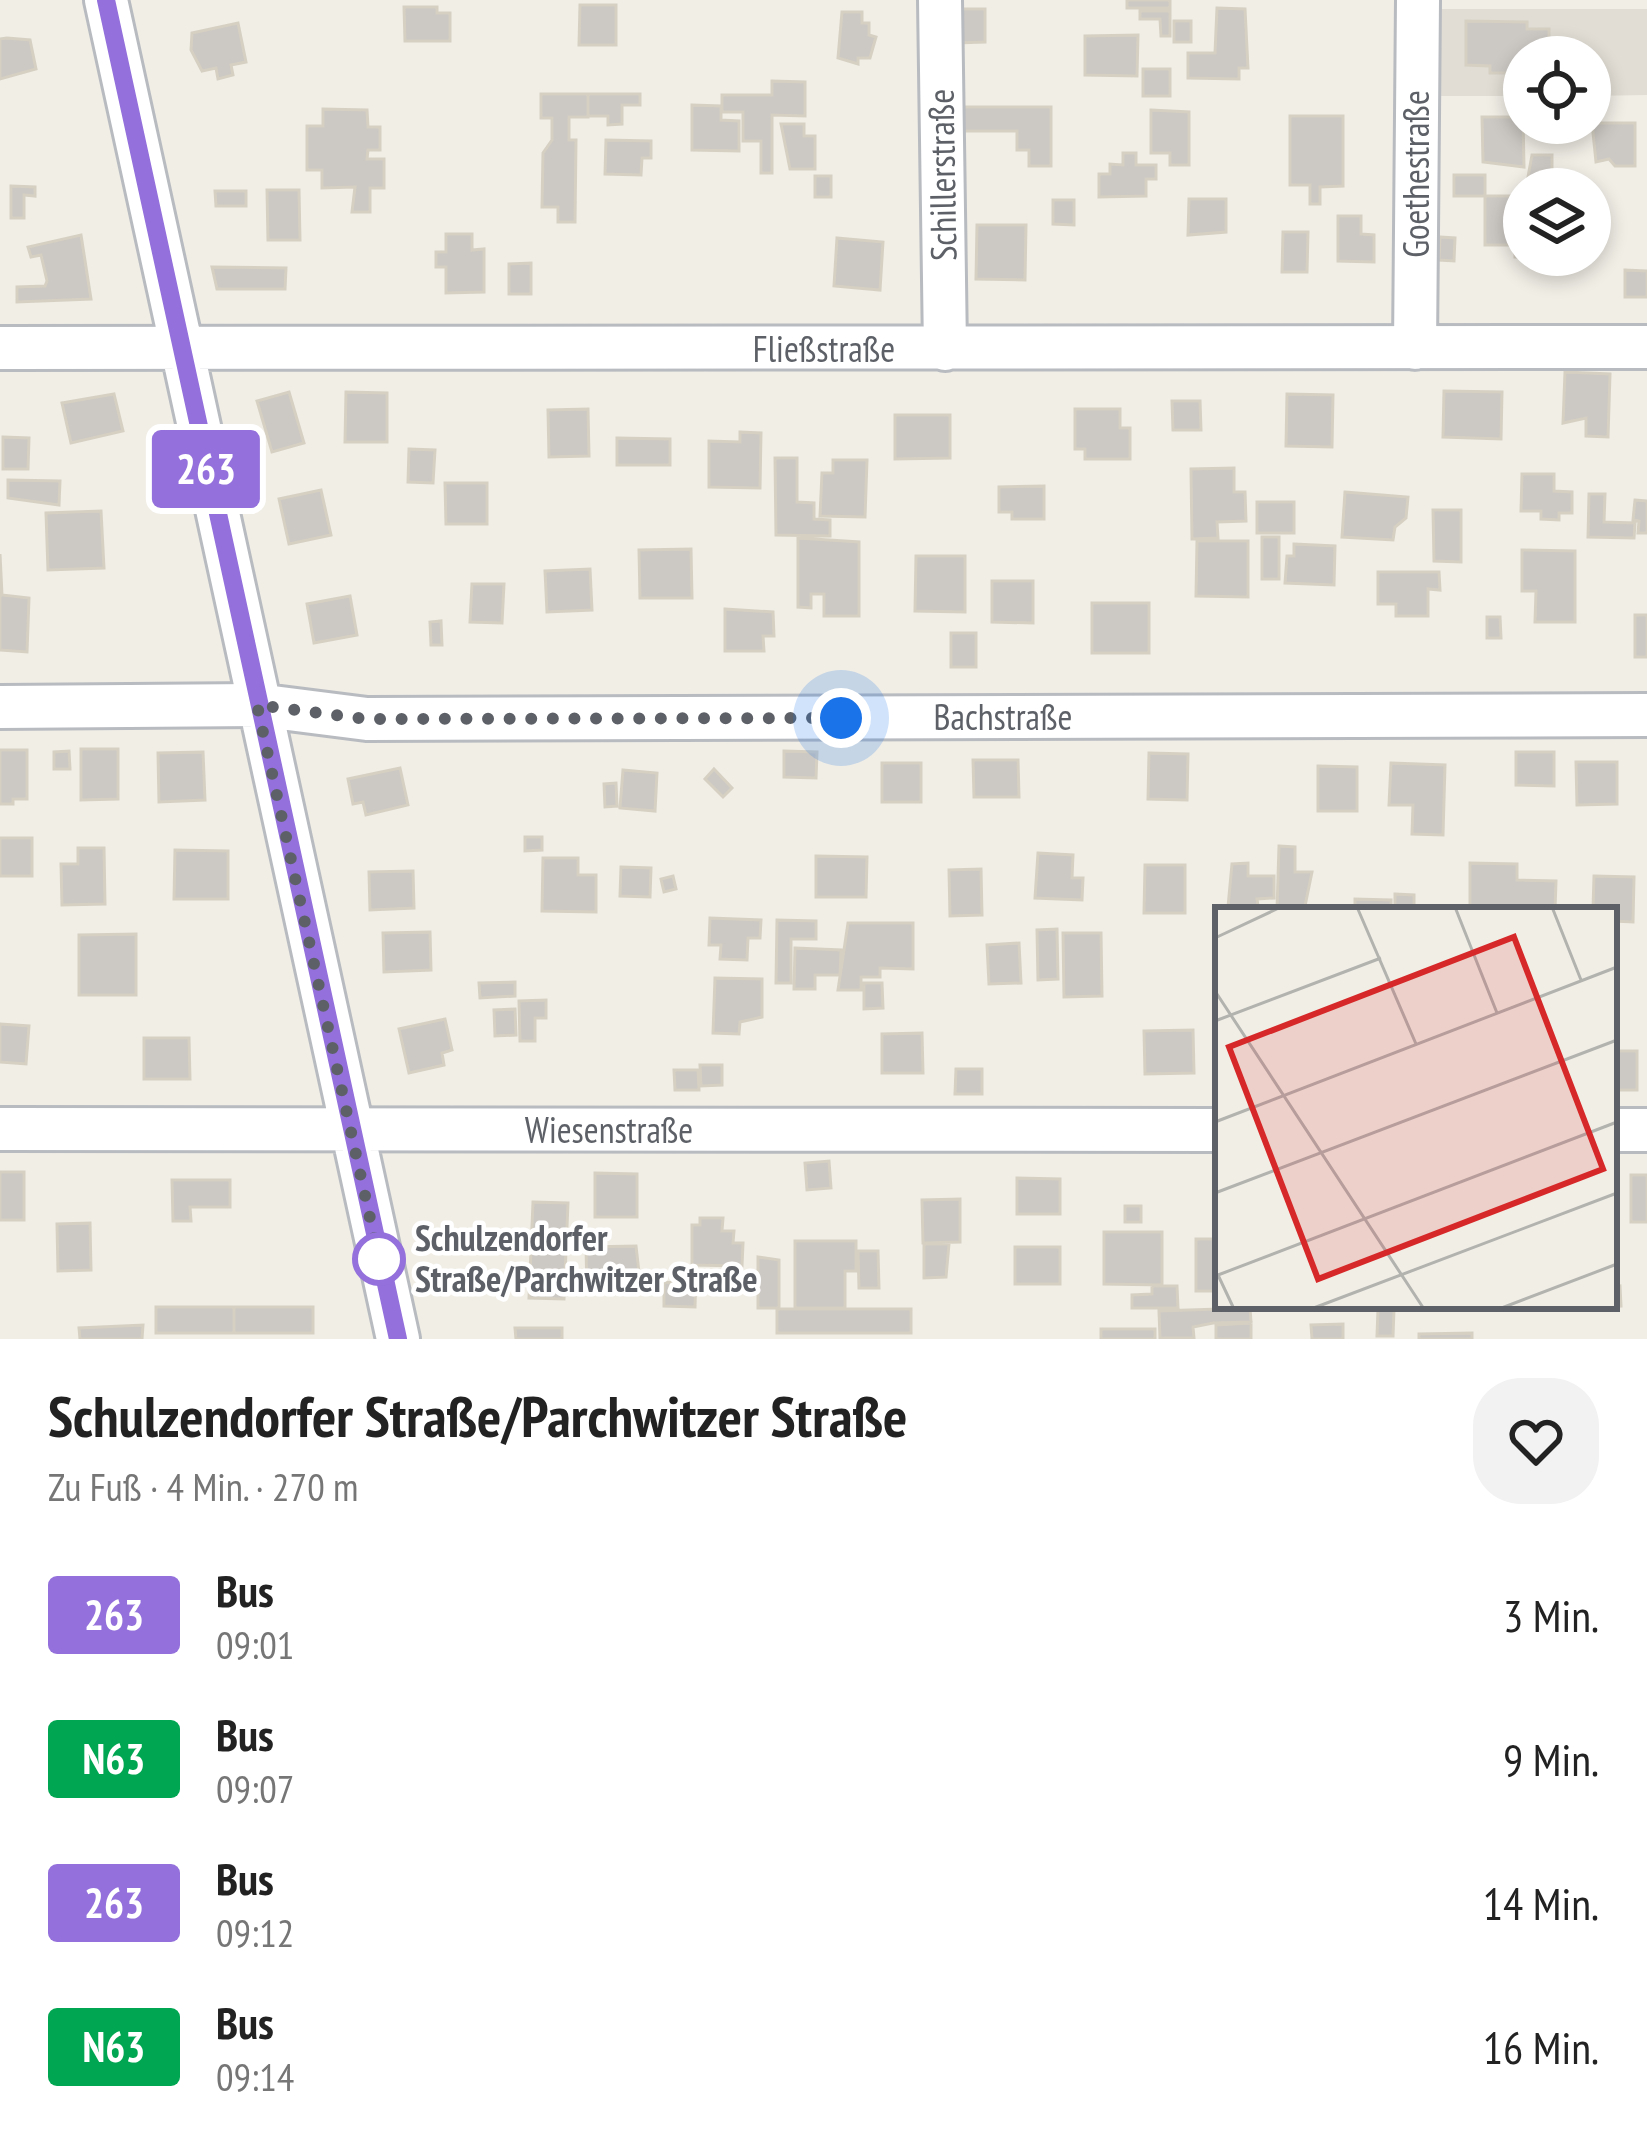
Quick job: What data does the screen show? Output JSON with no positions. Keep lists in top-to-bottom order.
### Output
{
  "streets": {
    "street": [
      "Goethestraße",
      "Schillerstraße",
      "Fließstraße",
      "Bachstraße",
      "Wiesenstraße"
    ]
  },
  "crossings": [
    ["Goethestraße", "Fließstraße"],
    ["Schillerstraße", "Fließstraße"]
  ],
  "places": ["Schulzendorfer Straße/Parchwitzer Straße"],
  "lines": ["bus line 263"],
  "page": {
    "on_map": "263",
    "heading": ["Schulzendorfer Straße/Parchwitzer Straße", "Zu Fuß · 4 Min. · 270 m"],
    "list": [
      {
        "mark": "263",
        "name": "Bus",
        "note": "09:01",
        "value": "3 Min."
      },
      {
        "mark": "N63",
        "name": "Bus",
        "note": "09:07",
        "value": "9 Min."
      },
      {
        "mark": "263",
        "name": "Bus",
        "note": "09:12",
        "value": "14 Min."
      },
      {
        "mark": "N63",
        "name": "Bus",
        "note": "09:14",
        "value": "16 Min."
      }
    ]
  }
}
